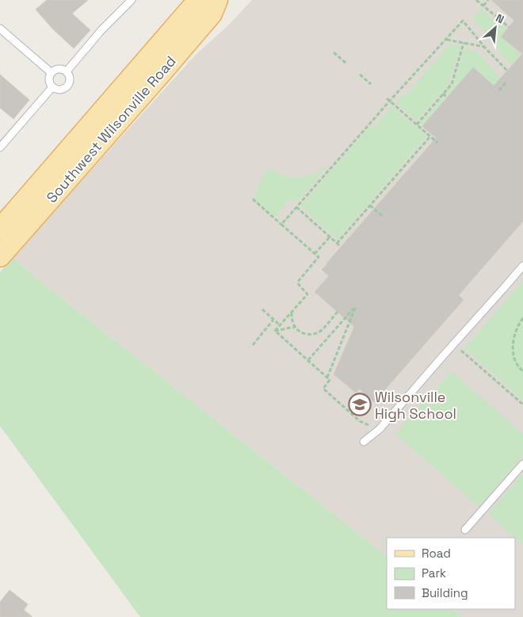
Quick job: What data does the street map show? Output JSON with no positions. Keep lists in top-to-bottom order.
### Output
{
  "streets": {
    "main road": ["Southwest Wilsonville Road"]
  },
  "places": {
    "school or university": ["Wilsonville High School"]
  },
  "legend": ["Road", "Park", "Building"],
  "north": "top right"
}
